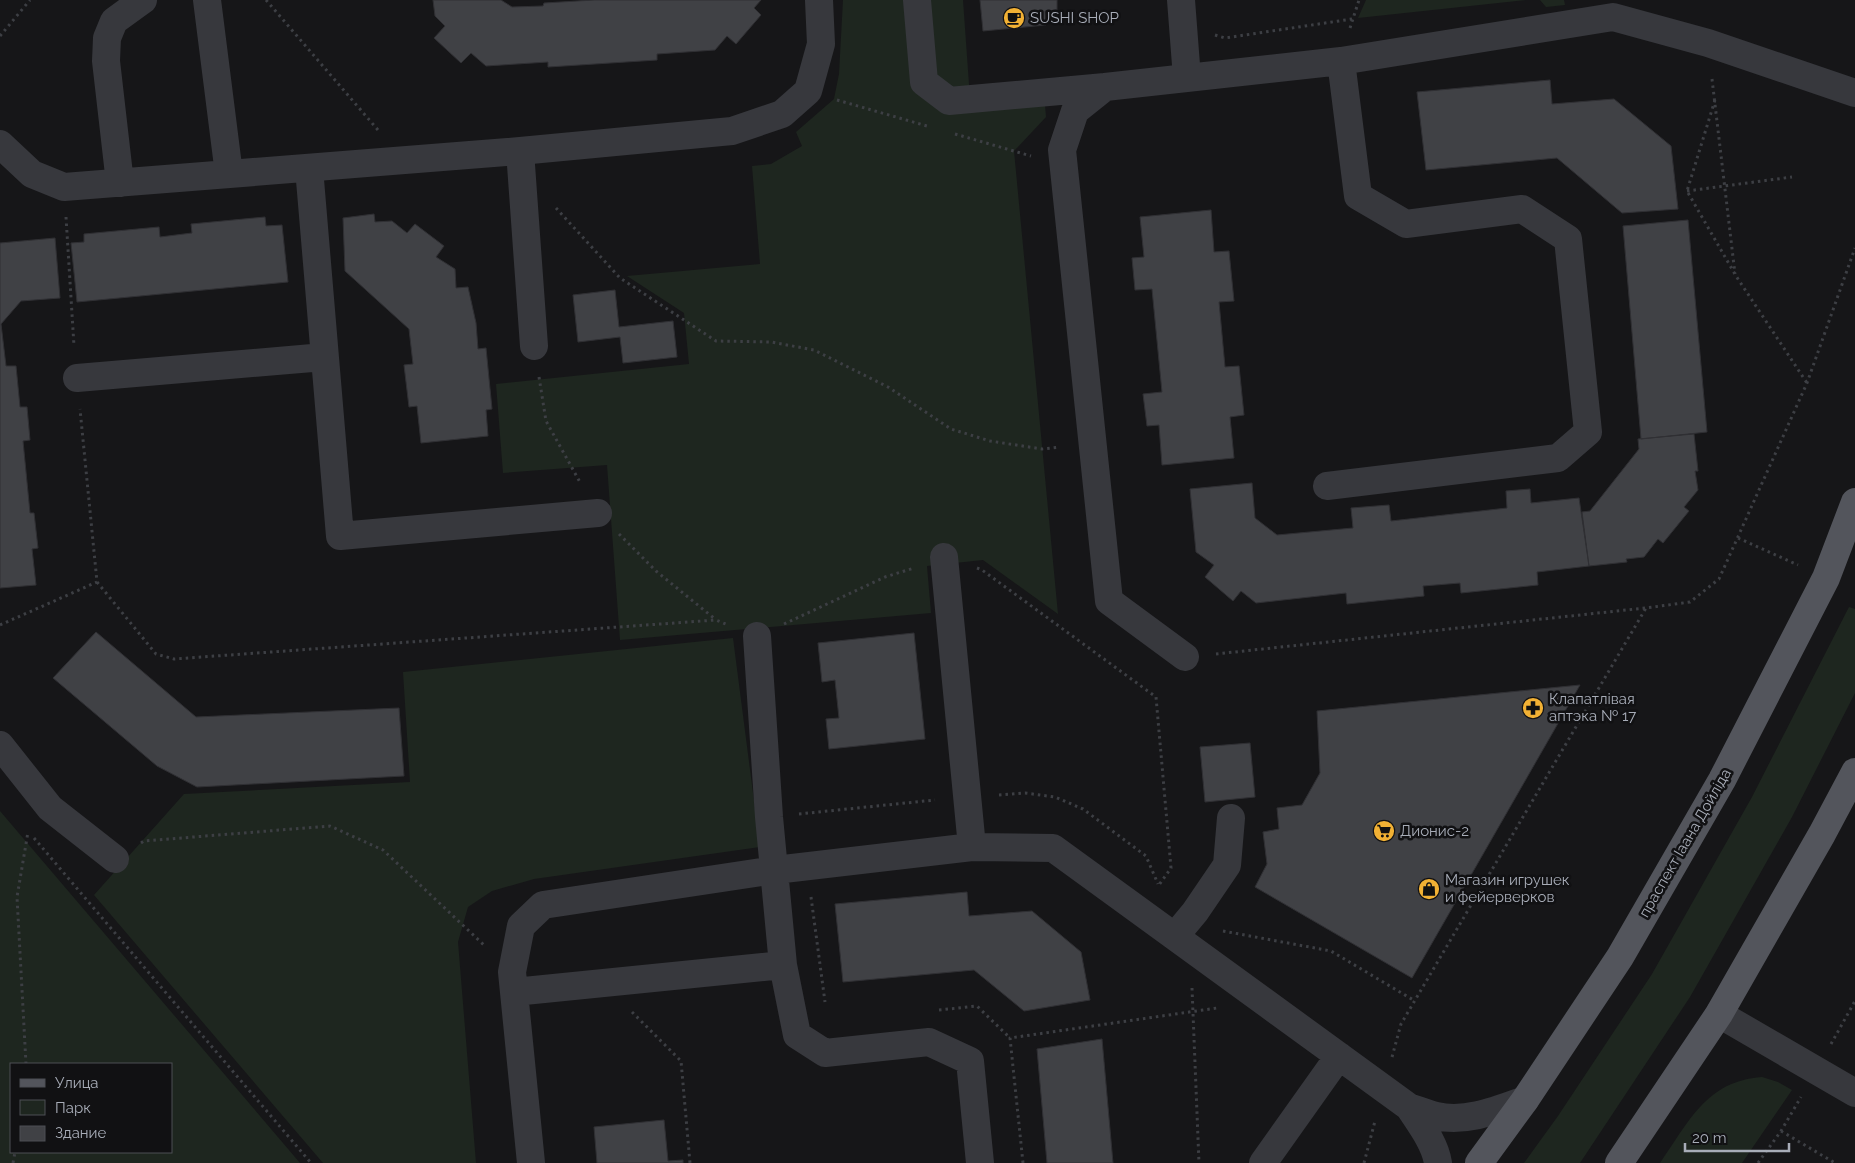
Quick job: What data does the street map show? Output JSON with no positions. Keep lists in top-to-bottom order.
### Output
{
  "streets": {
    "main road": ["праспект Іаана Дойліда"]
  },
  "places": {
    "cafe": ["SUSHI SHOP"],
    "pharmacy": ["Клапатлівая аптэка № 17"],
    "supermarket": ["Дионис-2"],
    "shop": ["Магазин игрушек и фейерверков"]
  },
  "legend": ["Улица", "Парк", "Здание"],
  "scale_bar": "20 m"
}
